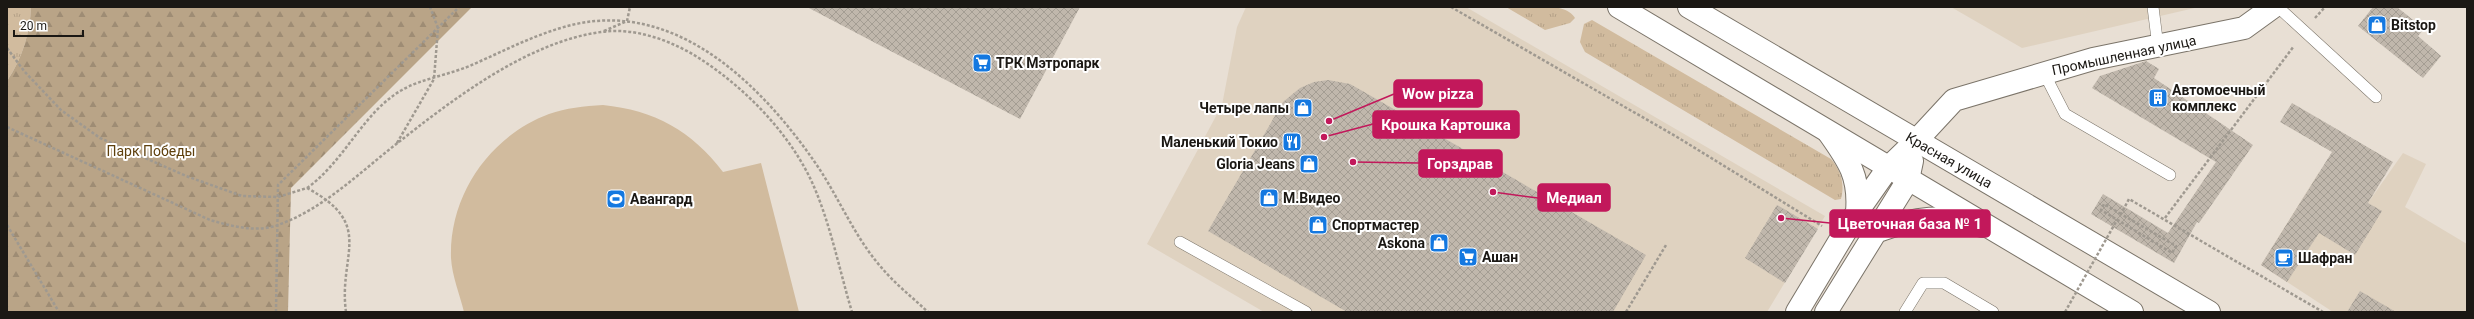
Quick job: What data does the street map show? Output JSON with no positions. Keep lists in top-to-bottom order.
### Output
{
  "streets": {
    "main road": ["Промышленная улица", "Красная улица"]
  },
  "crossings": [
    ["Промышленная улица", "Красная улица"]
  ],
  "parks": ["Парк Победы"],
  "places": {
    "shop": [
      "Bitstop",
      "Четыре лапы",
      "Gloria Jeans",
      "М.Видео",
      "Спортмастер",
      "Askona"
    ],
    "supermarket": ["ТРК Мэтропарк", "Ашан"],
    "building": ["Автомоечный комплекс"],
    "other": [
      "Wow pizza",
      "Крошка Картошка",
      "Горздрав",
      "Медиал",
      "Цветочная база № 1"
    ],
    "restaurant": ["Маленький Токио"],
    "sports": ["Авангард"],
    "cafe": ["Шафран"]
  },
  "scale_bar": "20 m"
}
